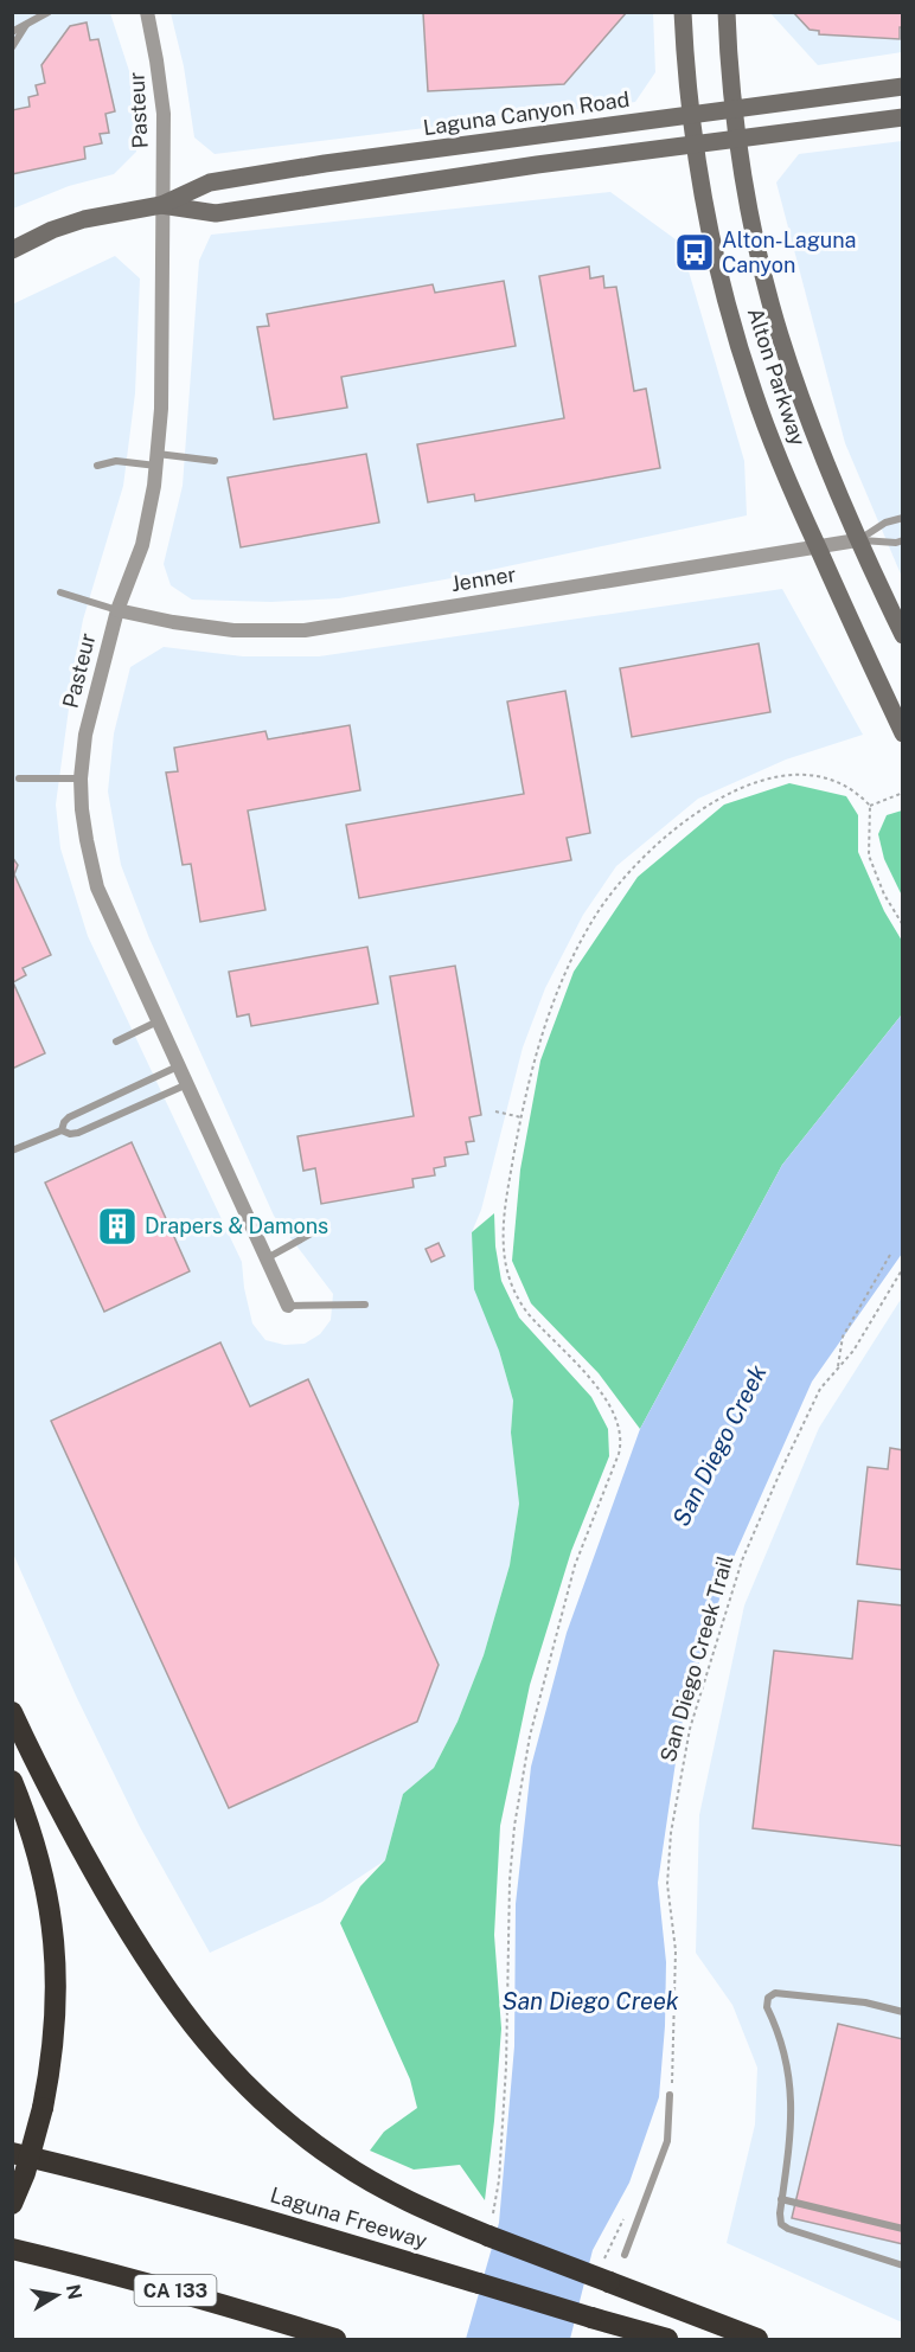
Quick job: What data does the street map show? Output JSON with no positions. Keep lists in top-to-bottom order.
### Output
{
  "streets": {
    "highway": ["Laguna Freeway", "CA 133"],
    "main road": ["Laguna Canyon Road", "Alton Parkway"],
    "street": ["Pasteur", "Jenner"],
    "path": ["San Diego Creek Trail"]
  },
  "crossings": [
    ["Pasteur", "Laguna Canyon Road"],
    ["Pasteur", "Jenner"],
    ["Laguna Canyon Road", "Alton Parkway"],
    ["Alton Parkway", "Jenner"]
  ],
  "water": ["San Diego Creek"],
  "places": {
    "bus stop": ["Alton-Laguna Canyon"],
    "building": ["Drapers & Damons"]
  },
  "north": "right"
}
